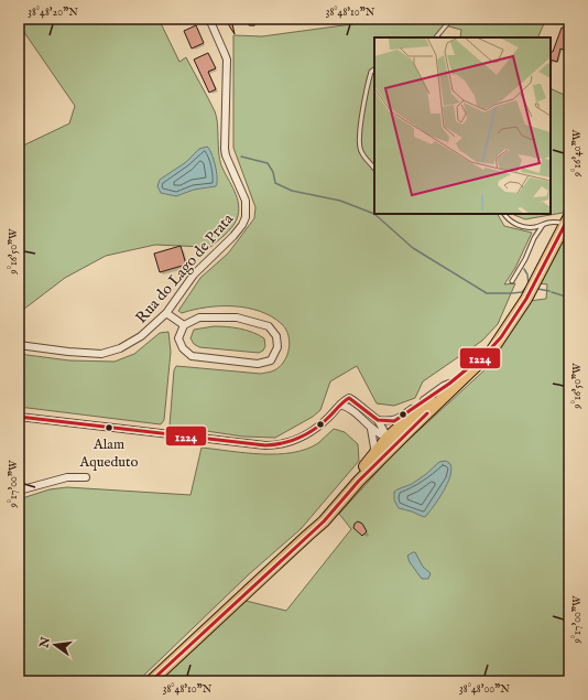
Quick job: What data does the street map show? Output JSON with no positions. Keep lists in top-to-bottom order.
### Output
{
  "streets": {
    "street": ["Rua do Lago de Prata"]
  },
  "places": ["Alam Aqueduto"],
  "lines": ["transit line 1224"],
  "north": "left",
  "coordinates": [
    "38°48'20\"N",
    "38°48'10\"N",
    "9°16'40\"W",
    "9°16'50\"W",
    "9°17'00\"W",
    "38°48'00\"N"
  ]
}
